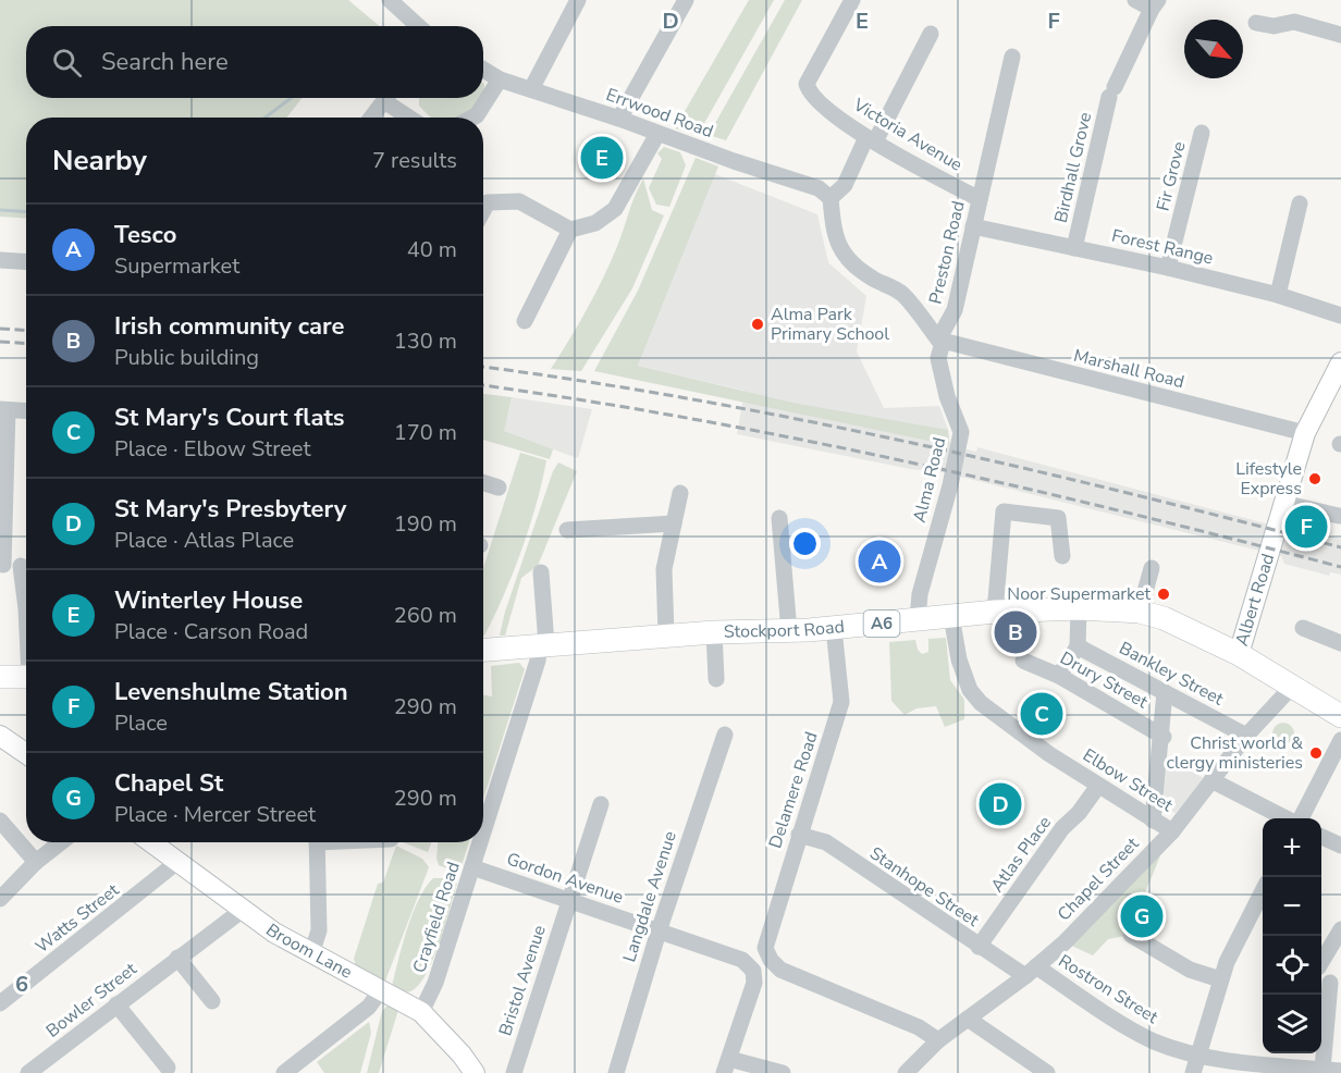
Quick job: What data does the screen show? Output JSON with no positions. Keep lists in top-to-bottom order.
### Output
{
  "streets": {
    "highway": ["A6", "Stockport Road"],
    "main road": ["Albert Road", "Broom Lane"],
    "street": [
      "Errwood Road",
      "Victoria Avenue",
      "Birdhall Grove",
      "Fir Grove",
      "Forest Range",
      "Preston Road",
      "Marshall Road",
      "Alma Road",
      "Bankley Street",
      "Drury Street",
      "Elbow Street",
      "Delamere Road",
      "Atlas Place",
      "Gordon Avenue",
      "Chapel Street",
      "Stanhope Street",
      "Langdale Avenue",
      "Crayfield Road",
      "Watts Street",
      "Bristol Avenue",
      "Rostron Street",
      "Bowler Street"
    ]
  },
  "crossings": [
    ["Victoria Avenue", "Preston Road"],
    ["Birdhall Grove", "Forest Range"],
    ["Fir Grove", "Forest Range"],
    ["Forest Range", "Preston Road"],
    ["Preston Road", "Marshall Road"],
    ["Preston Road", "Alma Road"],
    ["Marshall Road", "Alma Road"],
    ["Marshall Road", "Albert Road"],
    ["Alma Road", "Stockport Road"],
    ["Albert Road", "Stockport Road"],
    ["Stockport Road", "Elbow Street"],
    ["Stockport Road", "Delamere Road"],
    ["Stockport Road", "Chapel Street"],
    ["Stockport Road", "Crayfield Road"],
    ["Bankley Street", "Chapel Street"],
    ["Elbow Street", "Atlas Place"],
    ["Elbow Street", "Chapel Street"],
    ["Delamere Road", "Chapel Street"],
    ["Delamere Road", "Stanhope Street"],
    ["Atlas Place", "Stanhope Street"],
    ["Gordon Avenue", "Langdale Avenue"],
    ["Gordon Avenue", "Crayfield Road"],
    ["Gordon Avenue", "Bristol Avenue"],
    ["Chapel Street", "Stanhope Street"],
    ["Chapel Street", "Rostron Street"],
    ["Stanhope Street", "Rostron Street"],
    ["Crayfield Road", "Broom Lane"],
    ["Watts Street", "Broom Lane"],
    ["Broom Lane", "Bowler Street"]
  ],
  "places": [
    "Alma Park Primary School",
    "Lifestyle Express",
    "Noor Supermarket",
    "Christ world & clergy ministeries"
  ],
  "north": "bottom right",
  "page": {
    "search": "Search here",
    "heading": ["Nearby", "7 results"],
    "pins": [
      "E",
      "F",
      "A",
      "B",
      "C",
      "D",
      "G"
    ],
    "list": [
      {
        "mark": "A",
        "name": "Tesco",
        "note": "Supermarket",
        "value": "40 m"
      },
      {
        "mark": "B",
        "name": "Irish community care",
        "note": "Public building",
        "value": "130 m"
      },
      {
        "mark": "C",
        "name": "St Mary's Court flats",
        "note": "Place · Elbow Street",
        "value": "170 m"
      },
      {
        "mark": "D",
        "name": "St Mary's Presbytery",
        "note": "Place · Atlas Place",
        "value": "190 m"
      },
      {
        "mark": "E",
        "name": "Winterley House",
        "note": "Place · Carson Road",
        "value": "260 m"
      },
      {
        "mark": "F",
        "name": "Levenshulme Station",
        "note": "Place",
        "value": "290 m"
      },
      {
        "mark": "G",
        "name": "Chapel St",
        "note": "Place · Mercer Street",
        "value": "290 m"
      }
    ],
    "map_buttons": ["+", "−"]
  },
  "grid": {
    "columns": ["D", "E", "F"],
    "rows": ["6"]
  }
}
